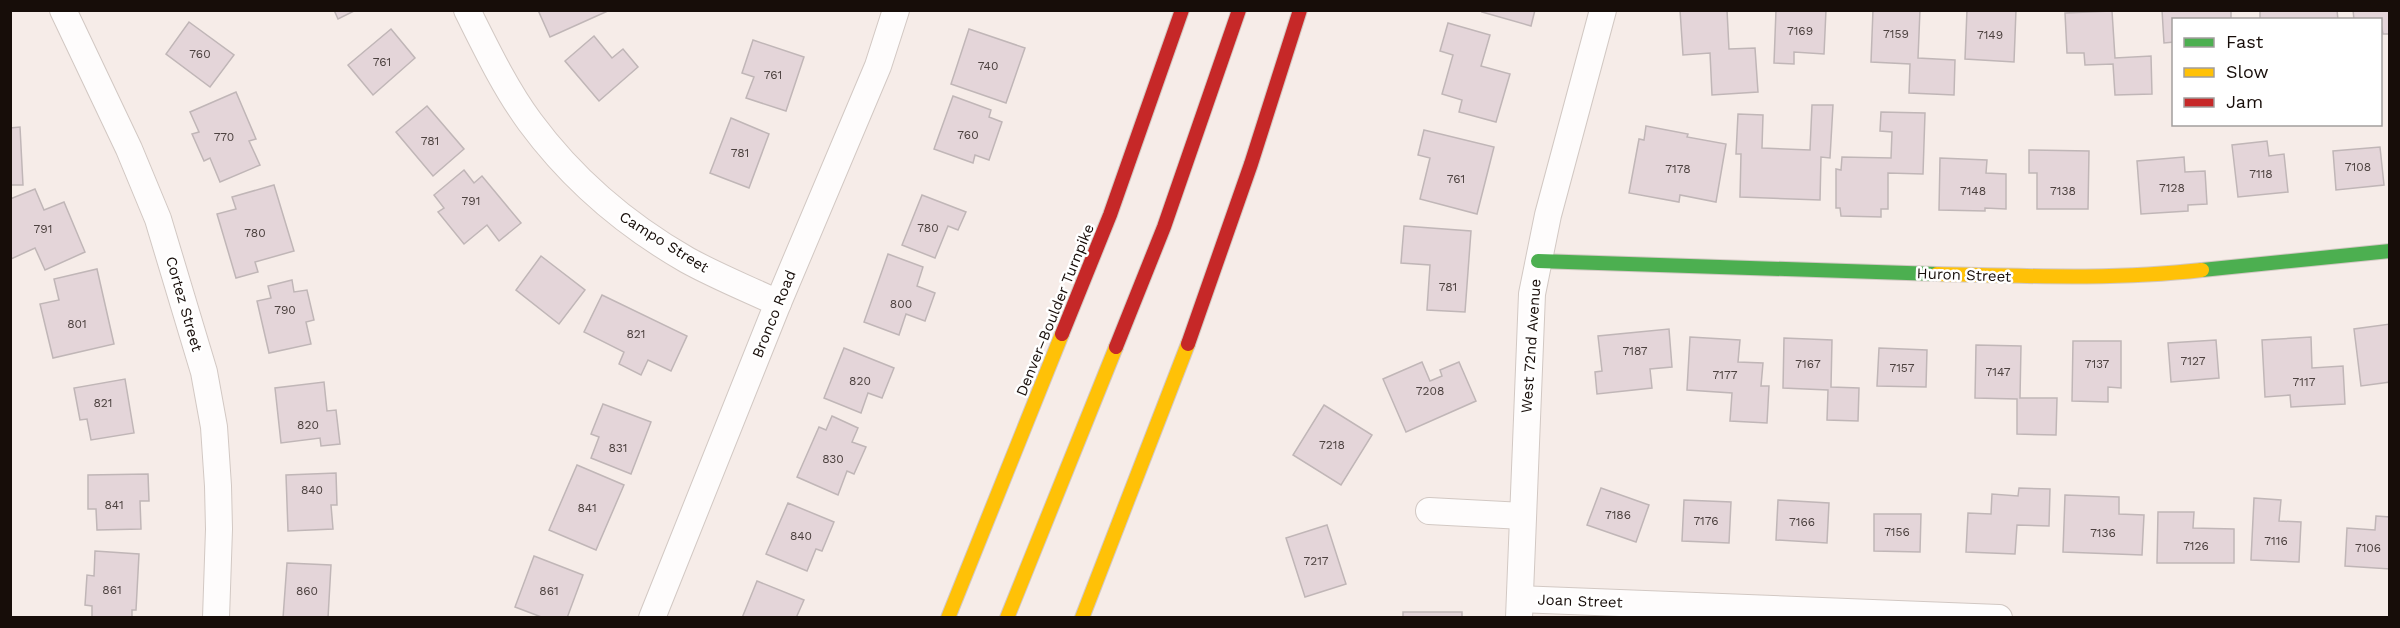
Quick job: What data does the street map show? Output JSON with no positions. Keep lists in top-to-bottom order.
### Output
{
  "streets": {
    "main road": ["Huron Street", "Denver–Boulder Turnpike"],
    "street": [
      "Campo Street",
      "Cortez Street",
      "Bronco Road",
      "West 72nd Avenue",
      "Joan Street"
    ]
  },
  "crossings": [
    ["Campo Street", "Bronco Road"],
    ["Huron Street", "West 72nd Avenue"],
    ["West 72nd Avenue", "Joan Street"]
  ],
  "house_numbers": [
    "7169",
    "7159",
    "7149",
    "760",
    "761",
    "740",
    "761",
    "760",
    "770",
    "781",
    "781",
    "7108",
    "7178",
    "7118",
    "761",
    "7128",
    "7148",
    "7138",
    "791",
    "780",
    "791",
    "780",
    "781",
    "800",
    "790",
    "801",
    "821",
    "7187",
    "7127",
    "7167",
    "7137",
    "7157",
    "7147",
    "7177",
    "820",
    "7117",
    "7208",
    "821",
    "820",
    "7218",
    "831",
    "830",
    "840",
    "841",
    "841",
    "7186",
    "7176",
    "7166",
    "7156",
    "7136",
    "840",
    "7116",
    "7126",
    "7106",
    "7217",
    "861",
    "860",
    "861"
  ],
  "legend": ["Fast", "Slow", "Jam"]
}
